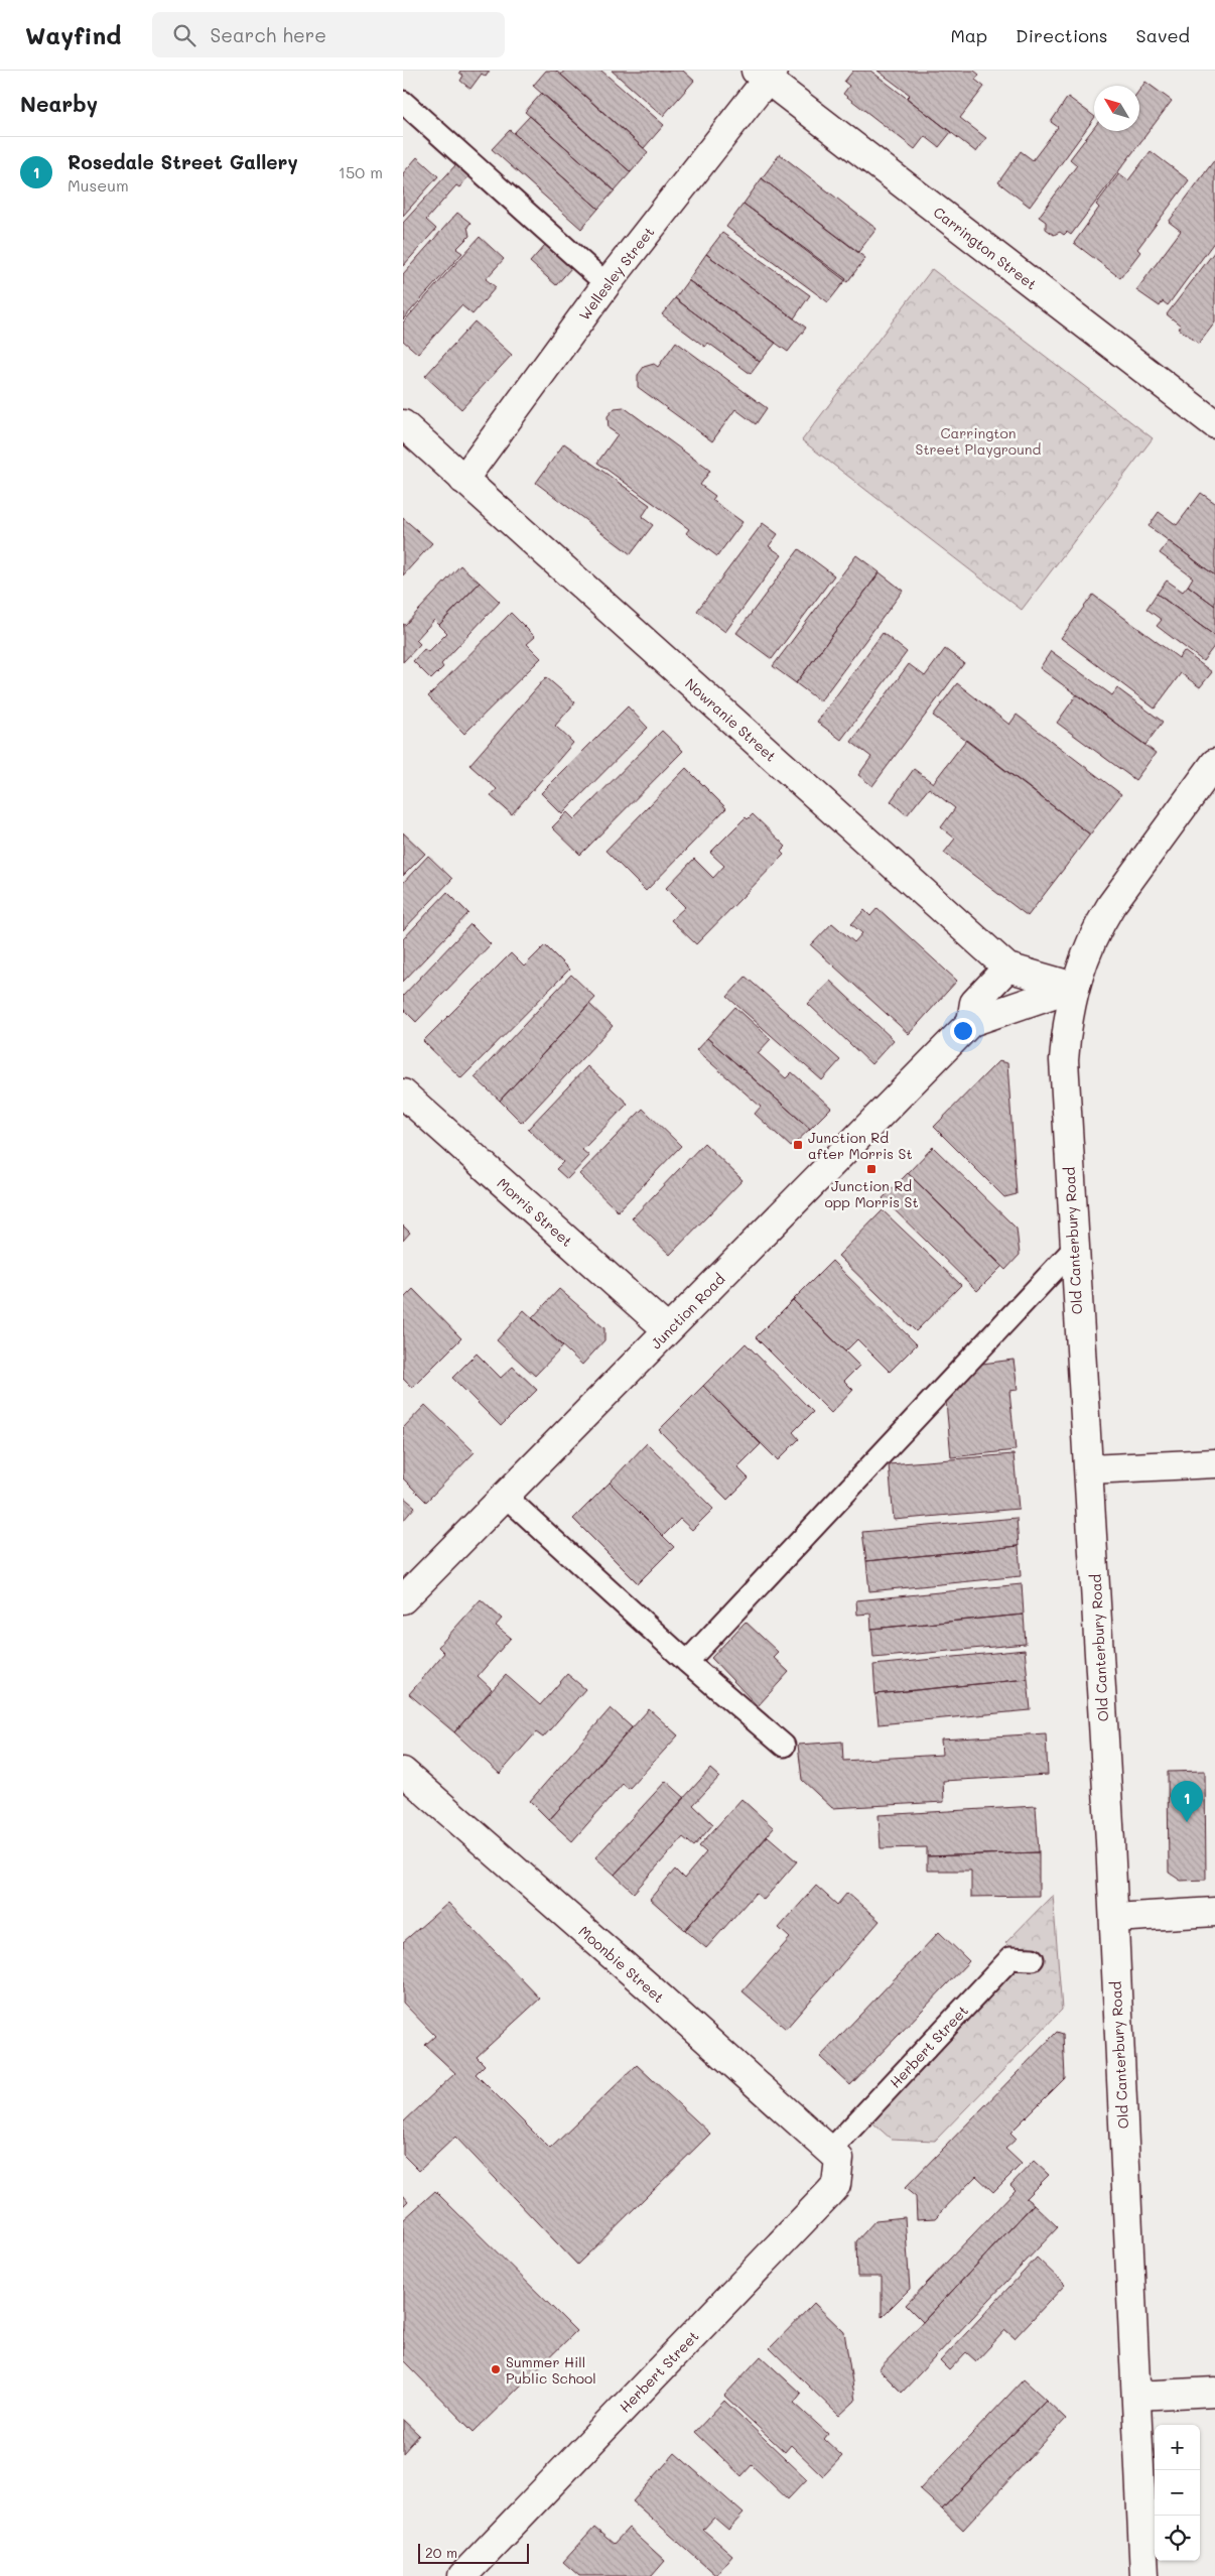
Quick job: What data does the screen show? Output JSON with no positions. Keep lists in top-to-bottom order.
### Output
{
  "streets": {
    "street": [
      "Carrington Street",
      "Wellesley Street",
      "Nowranie Street",
      "Morris Street",
      "Old Canterbury Road",
      "Junction Road",
      "Moonbie Street",
      "Herbert Street"
    ]
  },
  "crossings": [
    ["Carrington Street", "Wellesley Street"],
    ["Wellesley Street", "Nowranie Street"],
    ["Nowranie Street", "Old Canterbury Road"],
    ["Nowranie Street", "Junction Road"],
    ["Morris Street", "Junction Road"],
    ["Old Canterbury Road", "Junction Road"],
    ["Moonbie Street", "Herbert Street"]
  ],
  "parks": ["Carrington Street Playground"],
  "places": {
    "transit": ["Junction Rd after Morris St", "Junction Rd opp Morris St"],
    "other": ["Summer Hill Public School"]
  },
  "scale_bar": "20 m",
  "north": "top left",
  "page": {
    "header": "Wayfind",
    "search": "Search here",
    "nav": ["Map", "Directions", "Saved"],
    "heading": "Nearby",
    "list": [
      {
        "mark": "1",
        "name": "Rosedale Street Gallery",
        "note": "Museum",
        "value": "150 m"
      }
    ],
    "pins": "1",
    "map_buttons": ["+", "−"],
    "scale": "20 m"
  }
}
